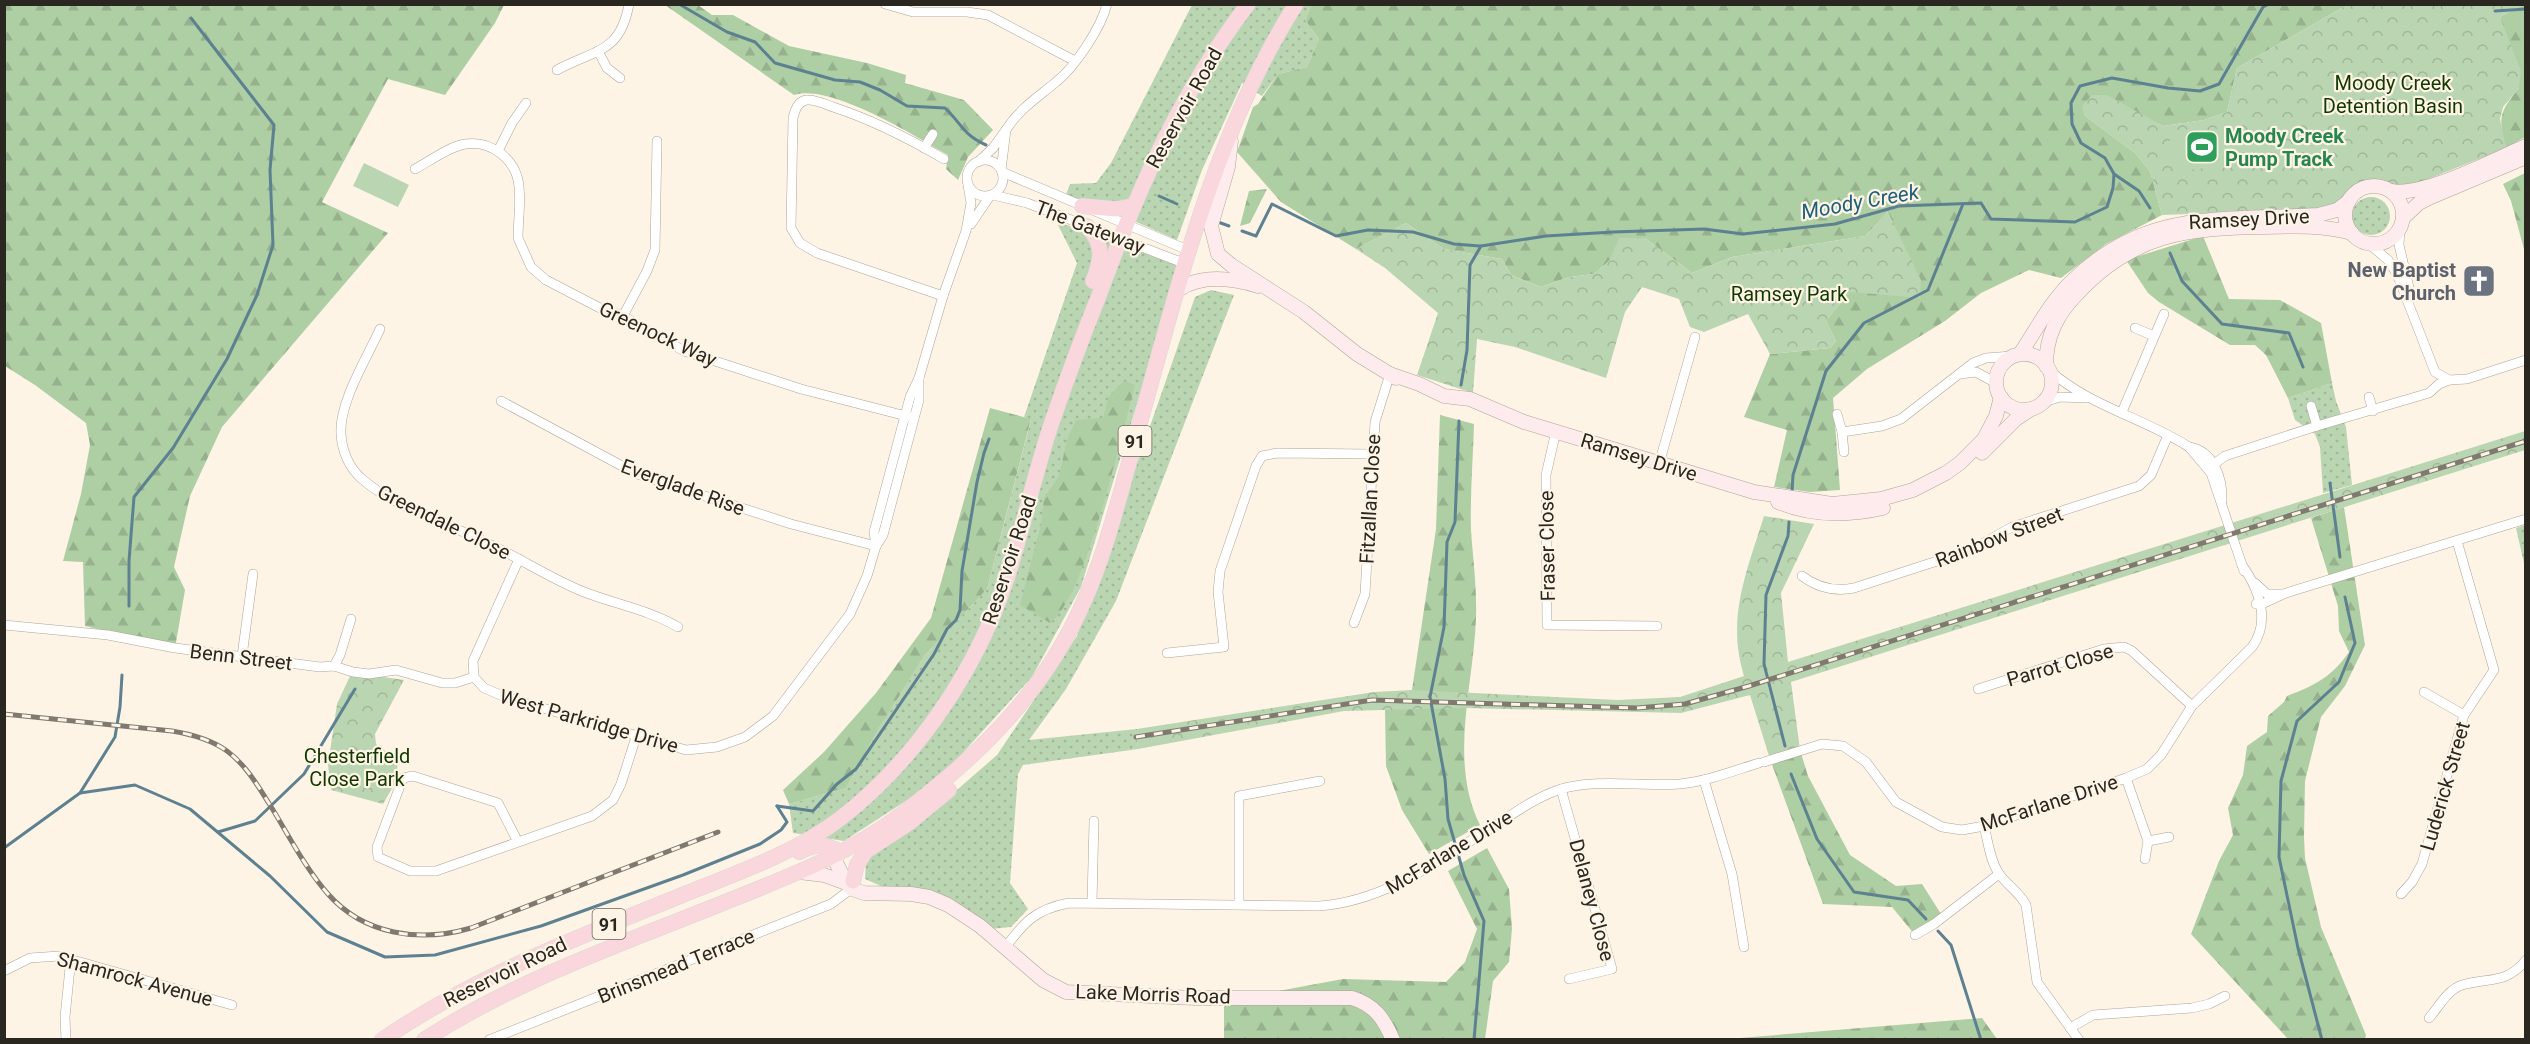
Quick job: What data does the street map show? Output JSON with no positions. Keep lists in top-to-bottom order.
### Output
{
  "streets": {
    "main road": [
      "Reservoir Road",
      "Ramsey Drive",
      "91",
      "Lake Morris Road"
    ],
    "street": [
      "The Gateway",
      "Greenock Way",
      "Everglade Rise",
      "Fitzallan Close",
      "Greendale Close",
      "Rainbow Street",
      "Fraser Close",
      "Benn Street",
      "Parrot Close",
      "West Parkridge Drive",
      "Luderick Street",
      "McFarlane Drive",
      "Delaney Close",
      "Brinsmead Terrace",
      "Shamrock Avenue"
    ]
  },
  "crossings": [
    ["Reservoir Road", "The Gateway"],
    ["Reservoir Road", "91"],
    ["Reservoir Road", "Lake Morris Road"],
    ["Ramsey Drive", "91"],
    ["Ramsey Drive", "Fitzallan Close"],
    ["Ramsey Drive", "Fraser Close"],
    ["The Gateway", "91"],
    ["The Gateway", "West Parkridge Drive"],
    ["Greenock Way", "West Parkridge Drive"],
    ["Everglade Rise", "West Parkridge Drive"],
    ["Benn Street", "West Parkridge Drive"],
    ["Parrot Close", "McFarlane Drive"],
    ["McFarlane Drive", "Delaney Close"],
    ["McFarlane Drive", "Lake Morris Road"],
    ["Brinsmead Terrace", "Lake Morris Road"]
  ],
  "water": ["Moody Creek"],
  "parks": ["Moody Creek Detention Basin", "Ramsey Park", "Chesterfield Close Park"],
  "places": {
    "sports": ["Moody Creek Pump Track"],
    "church": ["New Baptist Church"]
  }
}
